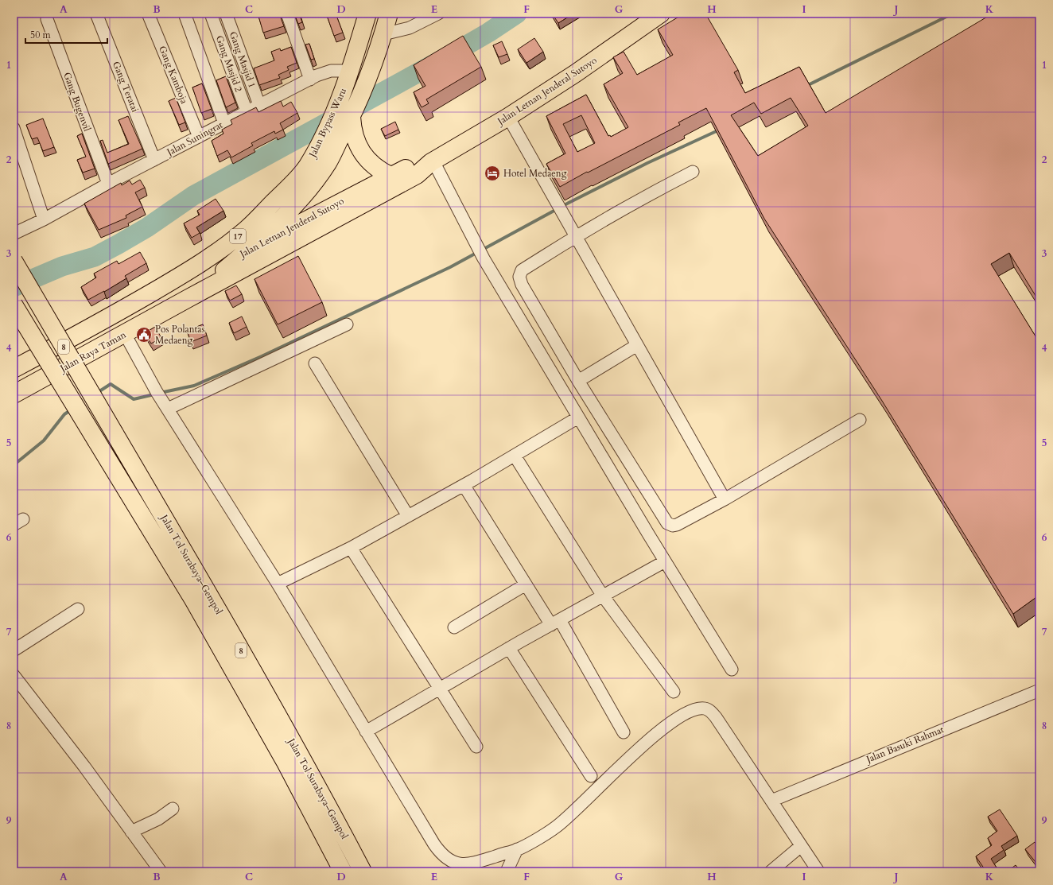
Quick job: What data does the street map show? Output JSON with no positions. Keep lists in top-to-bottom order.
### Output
{
  "streets": {
    "highway": [
      "Jalan Letnan Jenderal Sutoyo",
      "Jalan Bypass Waru",
      "17",
      "8",
      "Jalan Raya Taman",
      "Jalan Tol Surabaya–Gempol"
    ],
    "street": [
      "Gang Masjid 1",
      "Gang Masjid 2",
      "Gang Kamboja",
      "Gang Teratai",
      "Gang Bugenvil",
      "Jalan Suningrat",
      "Jalan Basuki Rahmat"
    ]
  },
  "crossings": [
    ["Gang Masjid 1", "Jalan Suningrat"],
    ["Gang Masjid 2", "Jalan Suningrat"],
    ["Gang Kamboja", "Jalan Suningrat"],
    ["Gang Teratai", "Jalan Suningrat"],
    ["Jalan Letnan Jenderal Sutoyo", "Jalan Bypass Waru"],
    ["Jalan Letnan Jenderal Sutoyo", "17"],
    ["Jalan Letnan Jenderal Sutoyo", "Jalan Raya Taman"],
    ["Gang Bugenvil", "Jalan Suningrat"],
    ["Jalan Bypass Waru", "Jalan Suningrat"],
    ["Jalan Bypass Waru", "17"],
    ["Jalan Bypass Waru", "Jalan Raya Taman"]
  ],
  "places": {
    "hotel": ["Hotel Medaeng"],
    "public building": ["Pos Polantas Medaeng"]
  },
  "scale_bar": "50 m",
  "grid": {
    "columns": [
      "A",
      "B",
      "C",
      "D",
      "E",
      "F",
      "G",
      "H",
      "I",
      "J",
      "K"
    ],
    "rows": [
      "1",
      "2",
      "3",
      "4",
      "5",
      "6",
      "7",
      "8",
      "9"
    ]
  }
}
